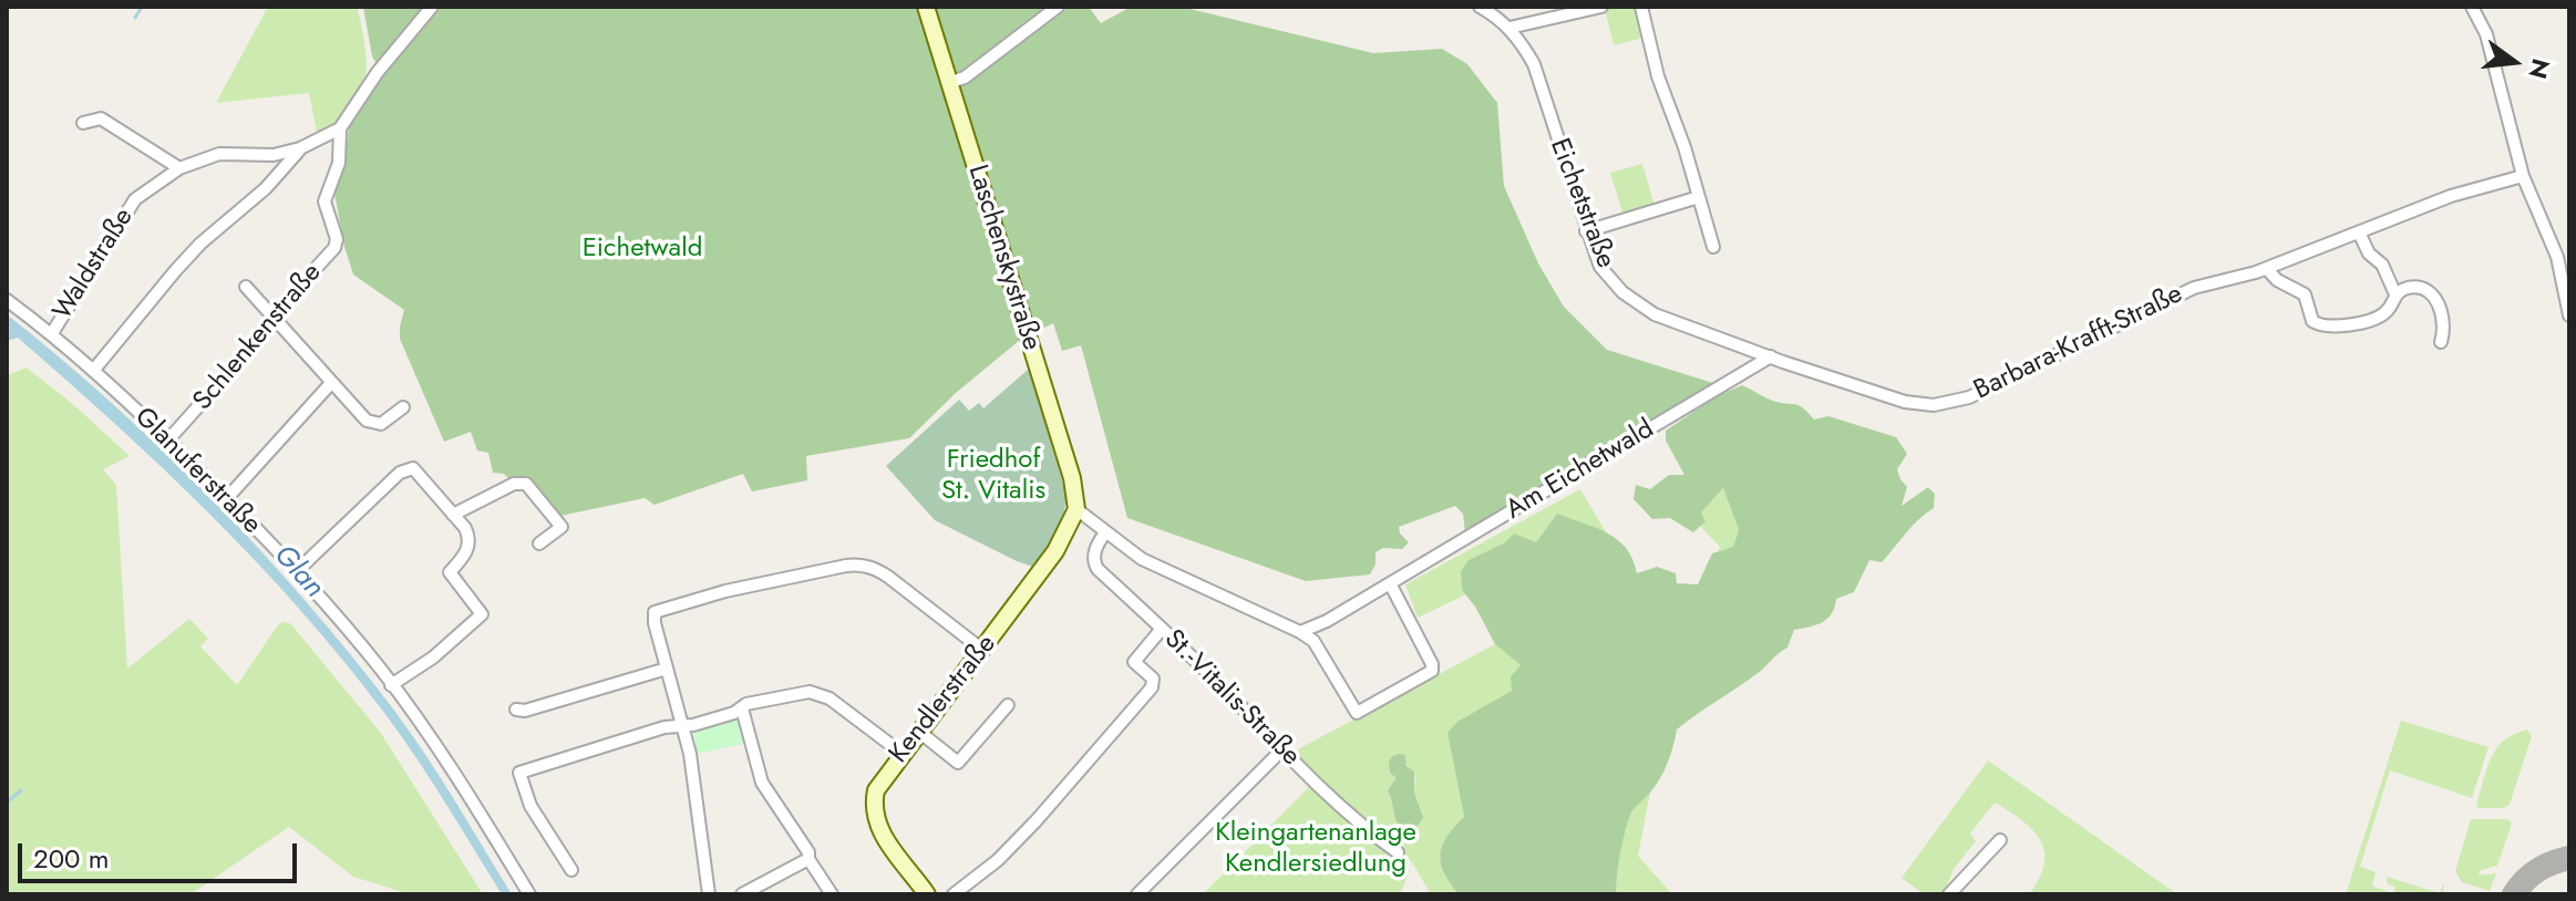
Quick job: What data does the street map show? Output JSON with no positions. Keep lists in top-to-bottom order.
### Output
{
  "streets": {
    "street": [
      "Eichetstraße",
      "Laschenskystraße",
      "Waldstraße",
      "Schlenkenstraße",
      "Barbara-Krafft-Straße",
      "Am Eichetwald",
      "Glanuferstraße",
      "St.-Vitalis-Straße",
      "Kendlerstraße"
    ]
  },
  "crossings": [
    ["Eichetstraße", "Barbara-Krafft-Straße"],
    ["Eichetstraße", "Am Eichetwald"],
    ["Laschenskystraße", "Kendlerstraße"],
    ["Waldstraße", "Schlenkenstraße"],
    ["Waldstraße", "Glanuferstraße"],
    ["Schlenkenstraße", "Glanuferstraße"]
  ],
  "water": ["Glan"],
  "parks": ["Eichetwald", "Friedhof St. Vitalis", "Kleingartenanlage Kendlersiedlung"],
  "scale_bar": "200 m",
  "north": "right"
}
